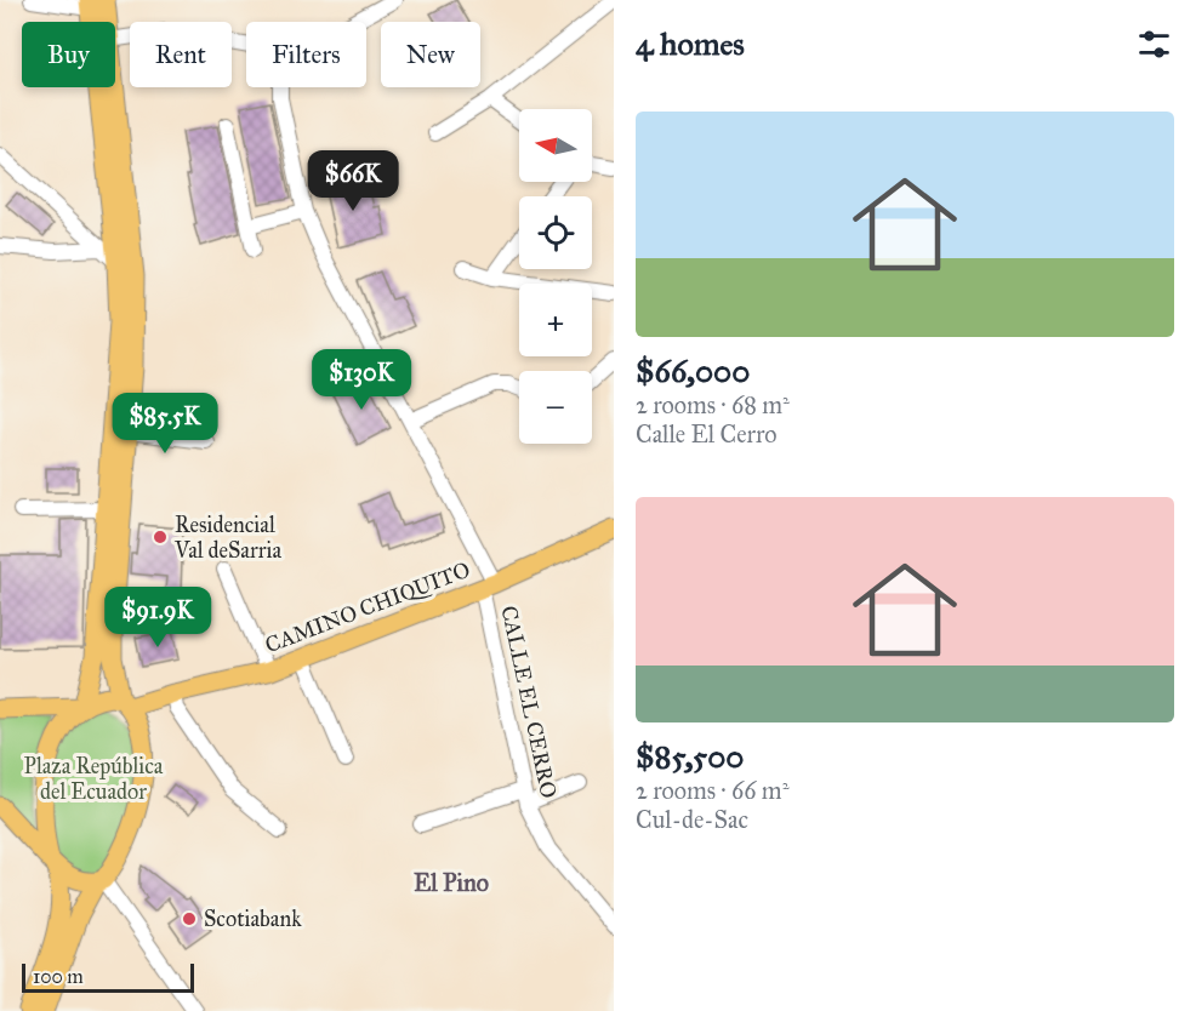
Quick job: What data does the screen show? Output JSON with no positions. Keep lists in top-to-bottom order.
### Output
{
  "streets": {
    "main road": ["CAMINO CHIQUITO"],
    "street": ["CALLE EL CERRO"]
  },
  "crossings": [
    ["CAMINO CHIQUITO", "CALLE EL CERRO"]
  ],
  "districts": ["El Pino"],
  "parks": ["Plaza República del Ecuador"],
  "places": ["Residencial Val deSarria", "Scotiabank"],
  "scale_bar": "100 m",
  "north": "left",
  "page": {
    "heading": "4 homes",
    "chip": [
      "Buy",
      "Rent",
      "Filters",
      "New"
    ],
    "list": [
      {
        "name": "$66,000",
        "note": "2 rooms · 68 m² · Calle El Cerro"
      },
      {
        "name": "$85,500",
        "note": "2 rooms · 66 m² · Cul-de-Sac"
      }
    ],
    "map_buttons": ["+", "−"],
    "price": [
      "$66K",
      "$130K",
      "$85.5K",
      "$91.9K"
    ],
    "scale": "100 m"
  }
}
